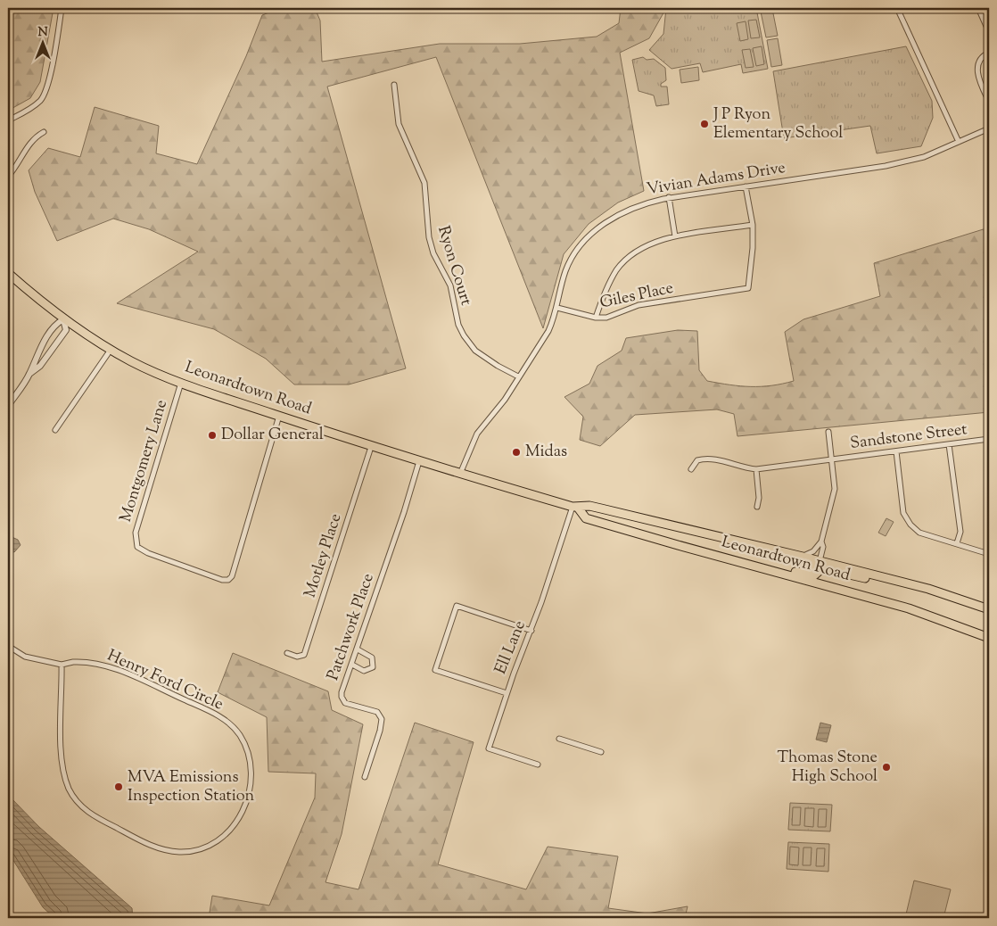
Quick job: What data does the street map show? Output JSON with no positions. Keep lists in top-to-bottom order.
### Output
{
  "streets": {
    "highway": ["Leonardtown Road"],
    "street": [
      "Vivian Adams Drive",
      "Ryon Court",
      "Giles Place",
      "Sandstone Street",
      "Montgomery Lane",
      "Motley Place",
      "Patchwork Place",
      "Ell Lane",
      "Henry Ford Circle"
    ]
  },
  "crossings": [
    ["Vivian Adams Drive", "Ryon Court"],
    ["Vivian Adams Drive", "Giles Place"],
    ["Vivian Adams Drive", "Leonardtown Road"],
    ["Leonardtown Road", "Montgomery Lane"],
    ["Leonardtown Road", "Motley Place"],
    ["Leonardtown Road", "Patchwork Place"],
    ["Leonardtown Road", "Ell Lane"]
  ],
  "places": [
    "J P Ryon Elementary School",
    "Dollar General",
    "Midas",
    "Thomas Stone High School",
    "MVA Emissions Inspection Station"
  ],
  "north": "top"
}
